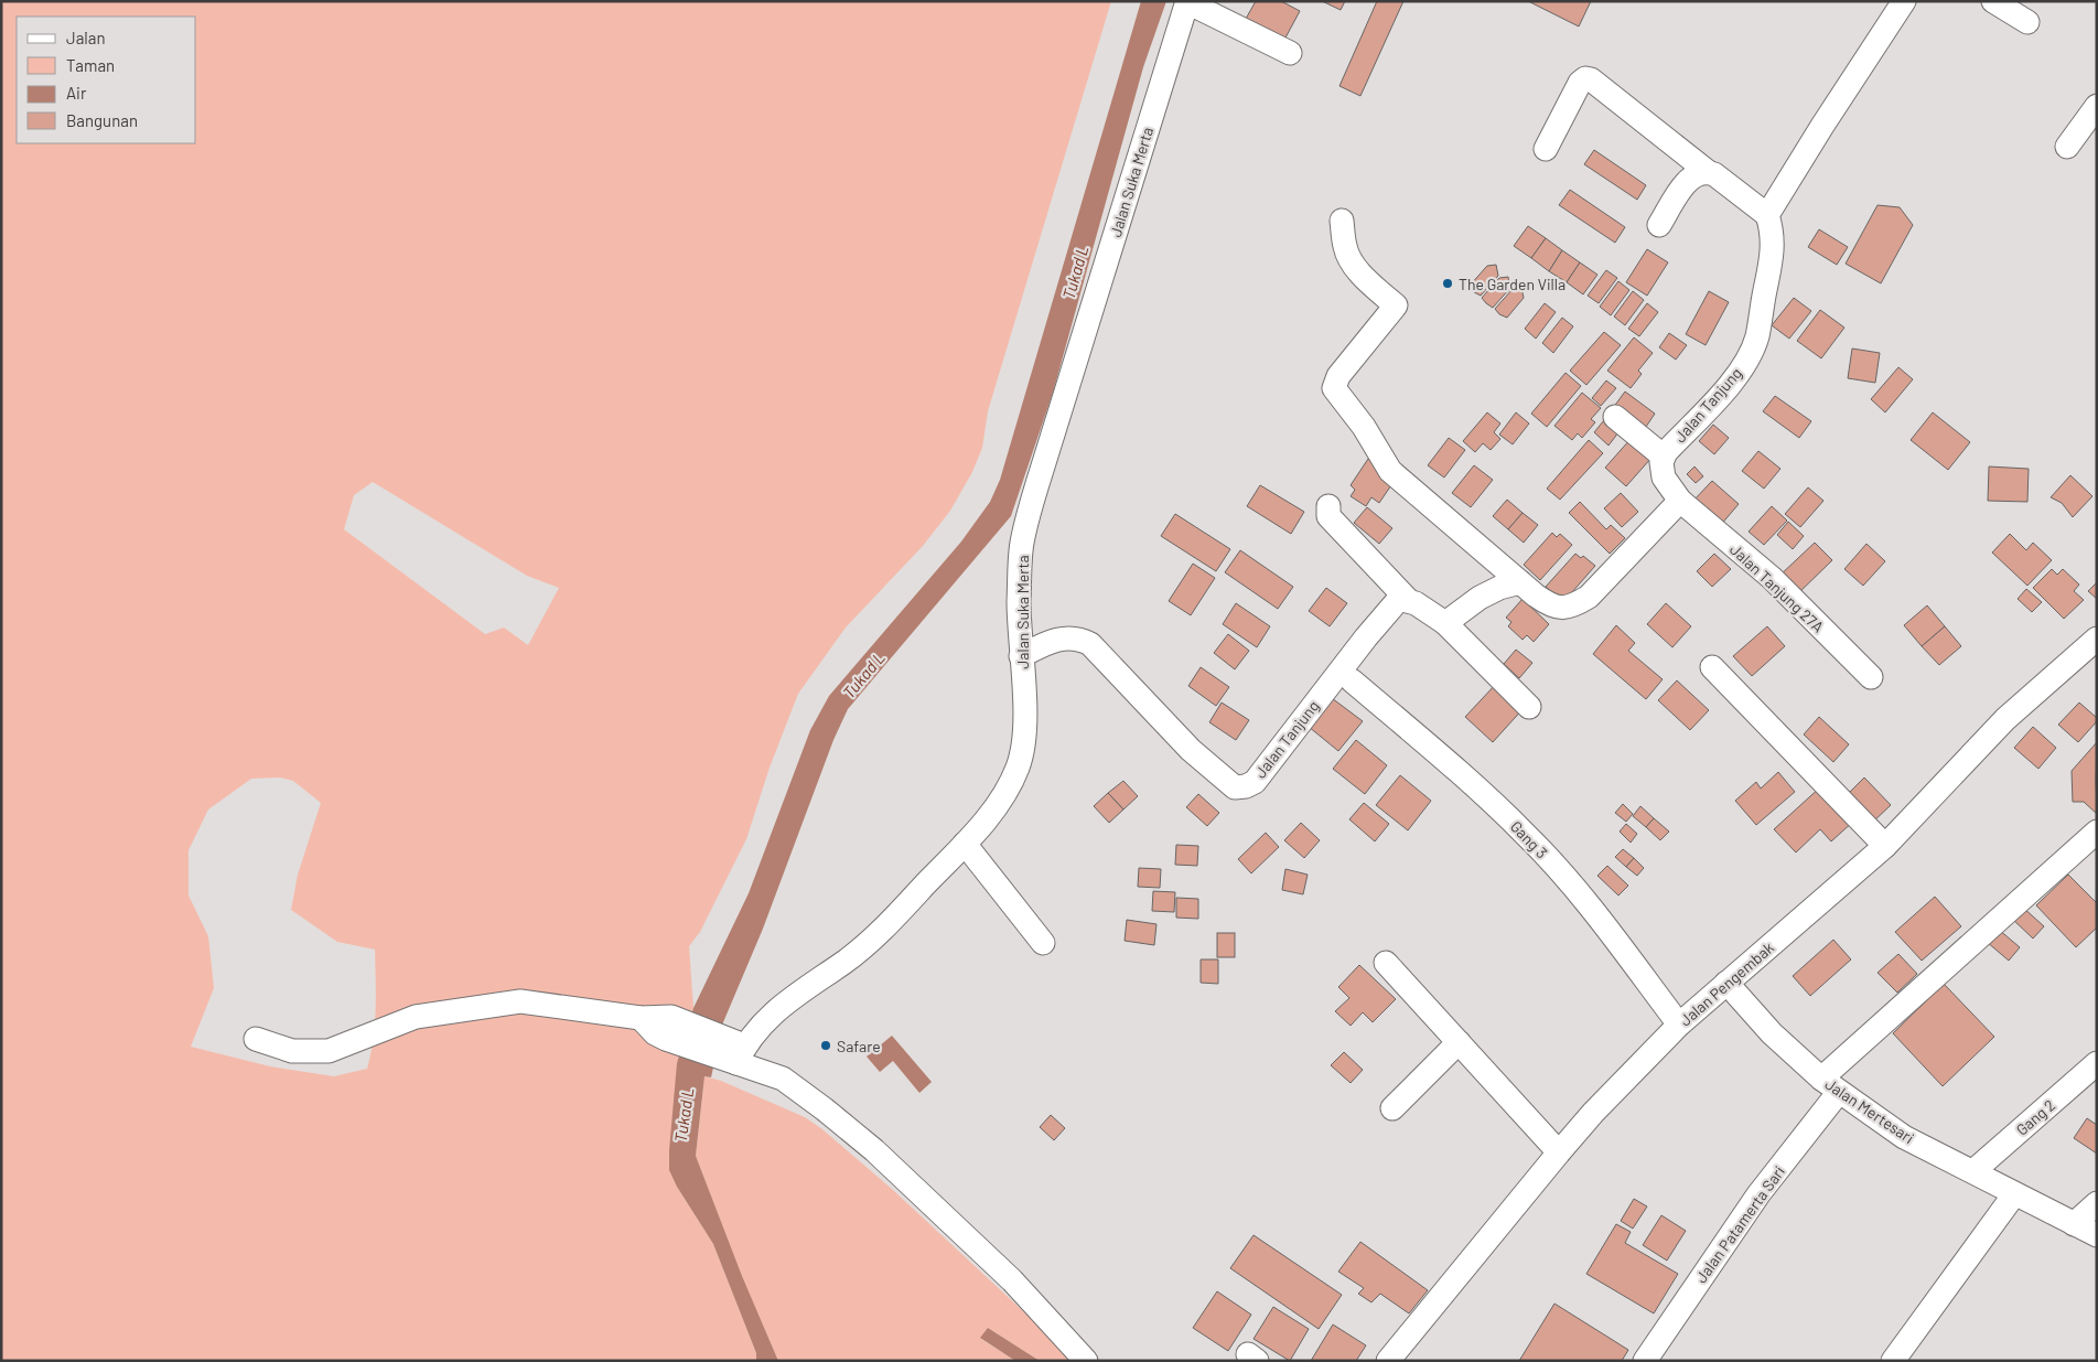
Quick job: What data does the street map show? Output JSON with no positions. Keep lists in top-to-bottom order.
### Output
{
  "streets": {
    "street": [
      "Jalan Suka Merta",
      "Jalan Tanjung",
      "Jalan Tanjung 27A",
      "Gang 3",
      "Jalan Pengembak",
      "Jalan Mertesari",
      "Gang 2",
      "Jalan Patamerta Sari"
    ]
  },
  "crossings": [
    ["Jalan Suka Merta", "Jalan Tanjung"],
    ["Jalan Tanjung", "Jalan Tanjung 27A"],
    ["Gang 3", "Jalan Pengembak"],
    ["Jalan Pengembak", "Jalan Mertesari"],
    ["Jalan Mertesari", "Gang 2"],
    ["Jalan Mertesari", "Jalan Patamerta Sari"]
  ],
  "water": ["Tukad L"],
  "places": ["The Garden Villa", "Safare"],
  "legend": [
    "Jalan",
    "Taman",
    "Air",
    "Bangunan"
  ]
}
